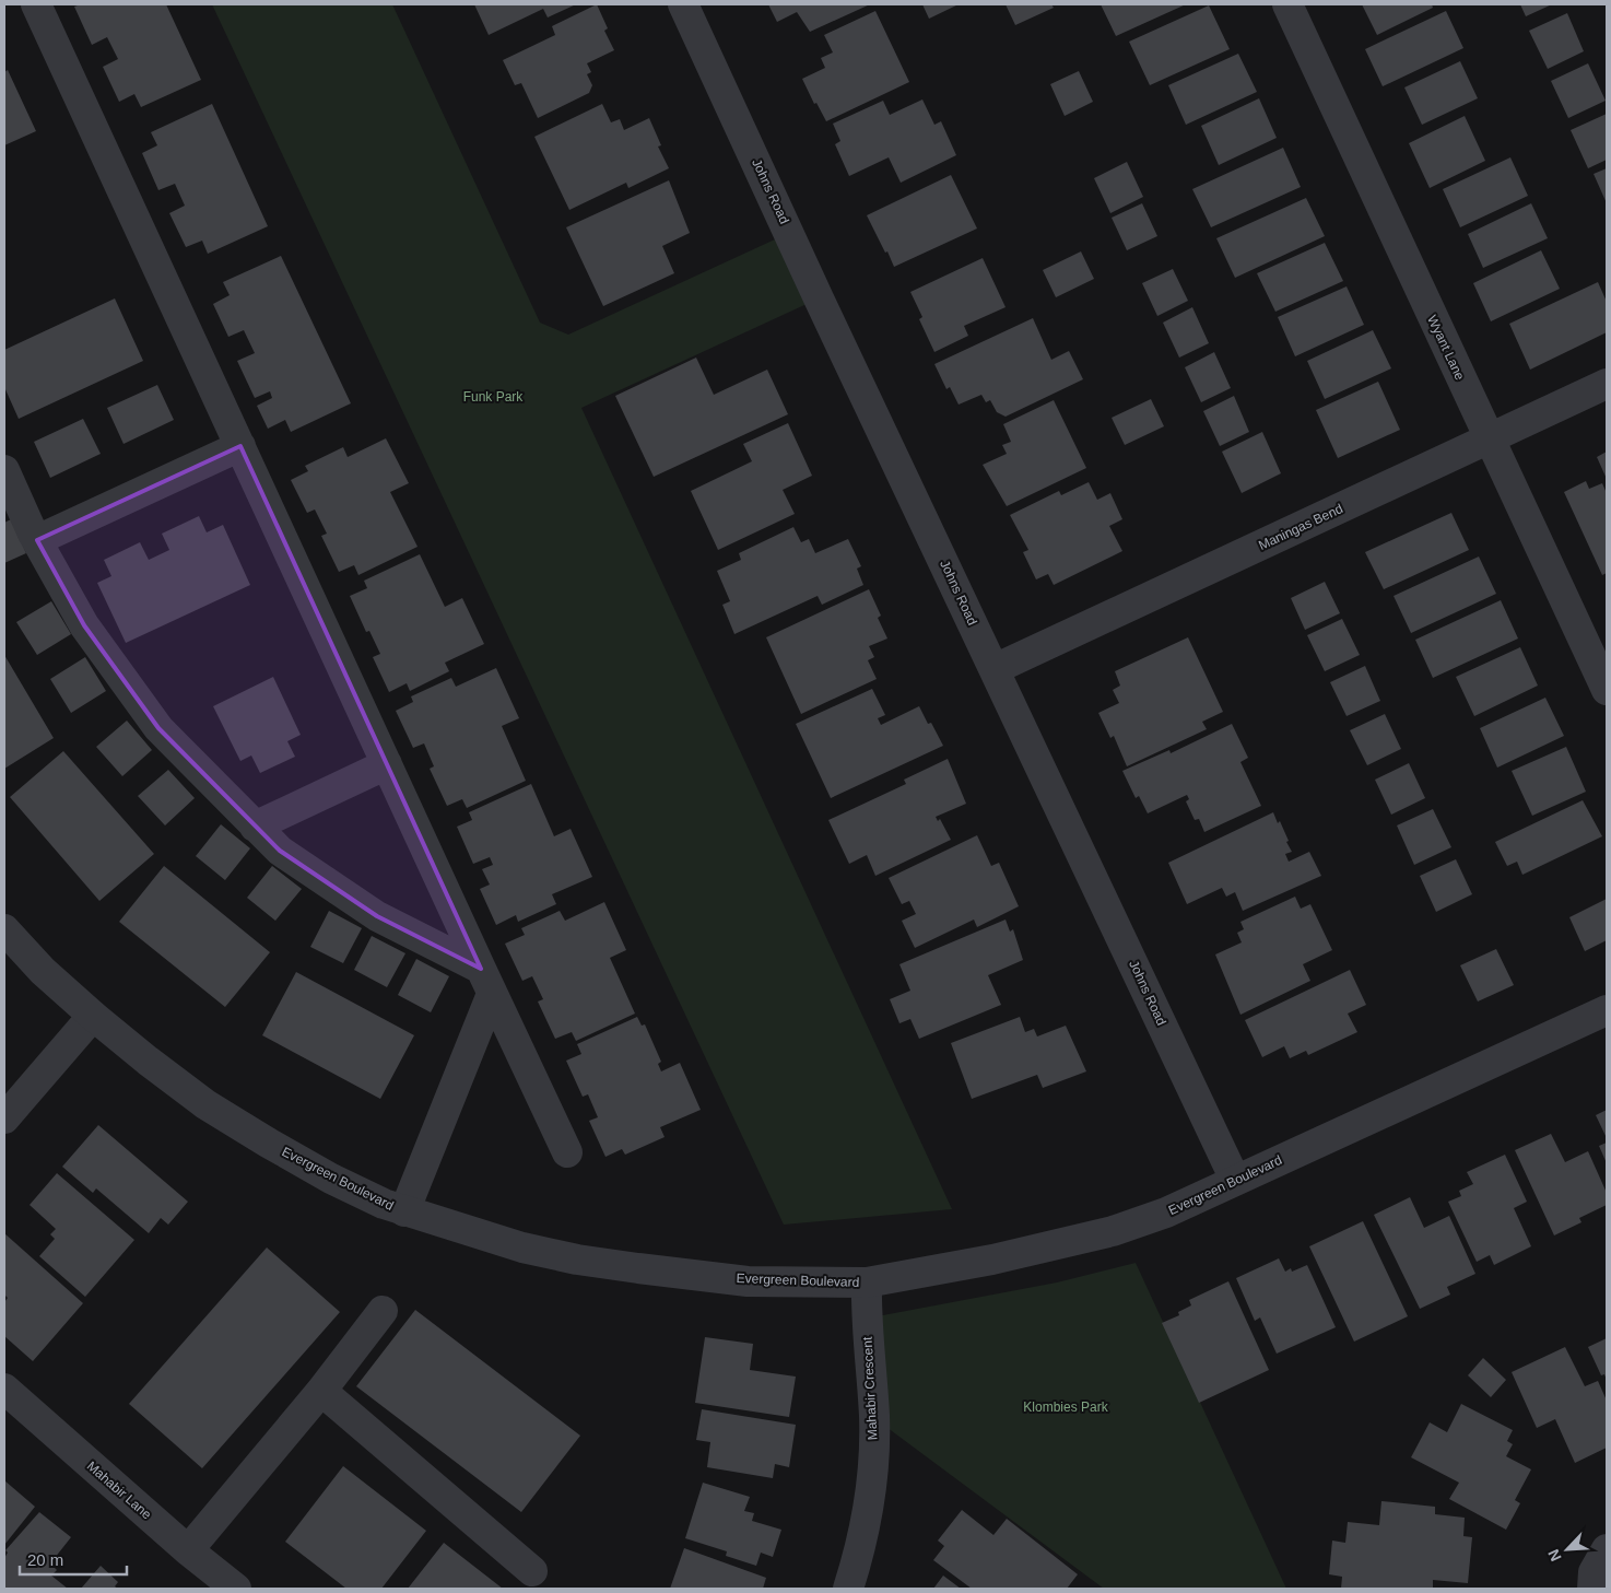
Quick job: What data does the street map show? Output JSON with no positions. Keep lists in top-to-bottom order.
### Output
{
  "streets": {
    "street": [
      "Johns Road",
      "Wyant Lane",
      "Maningas Bend",
      "Evergreen Boulevard",
      "Mahabir Crescent",
      "Mahabir Lane"
    ]
  },
  "crossings": [
    ["Johns Road", "Maningas Bend"],
    ["Johns Road", "Evergreen Boulevard"],
    ["Wyant Lane", "Maningas Bend"],
    ["Evergreen Boulevard", "Mahabir Crescent"]
  ],
  "parks": ["Funk Park", "Klombies Park"],
  "scale_bar": "20 m",
  "north": "bottom left"
}
